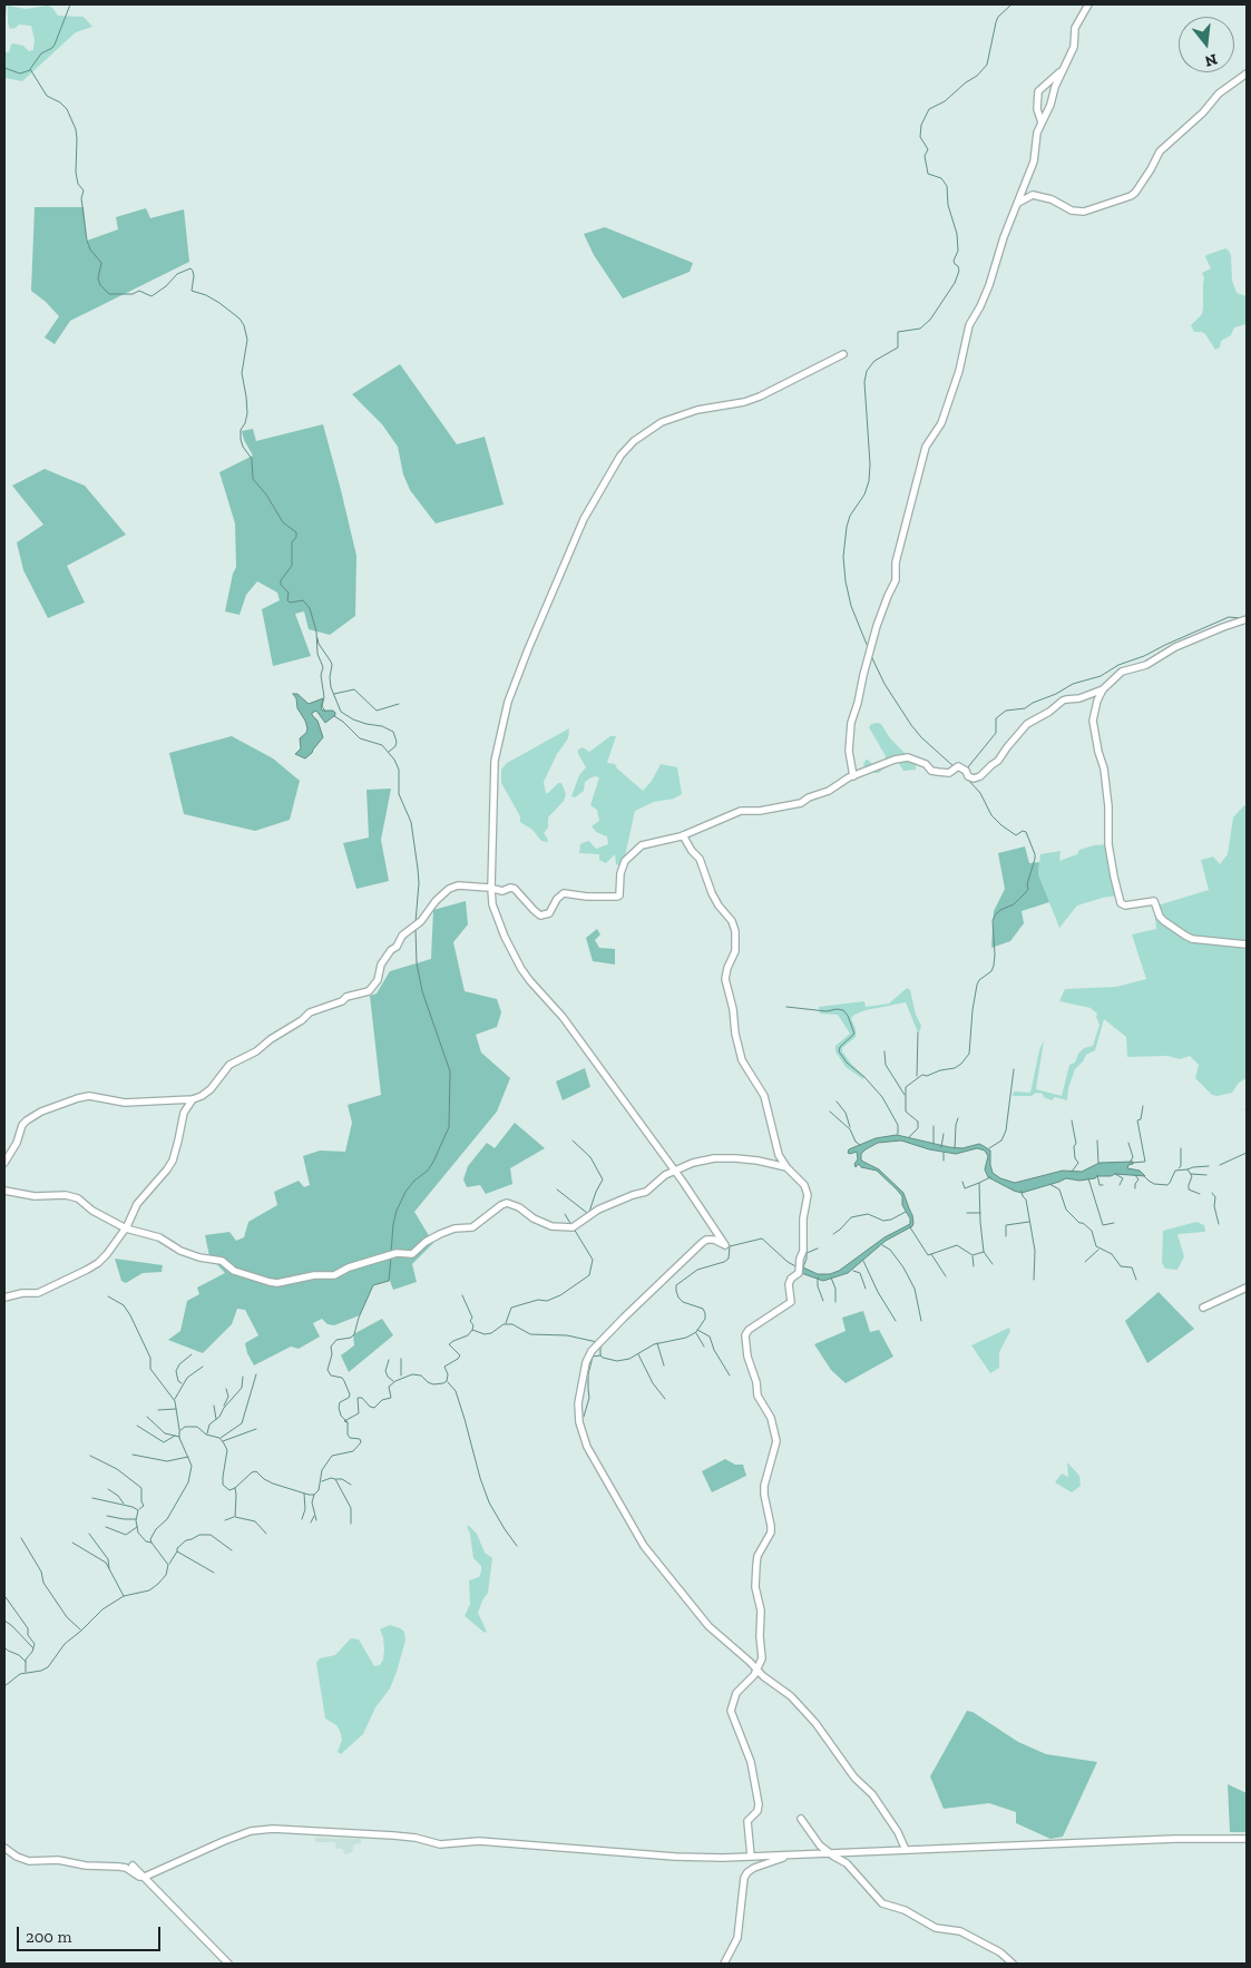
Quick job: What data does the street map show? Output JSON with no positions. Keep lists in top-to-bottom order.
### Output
{
  "scale_bar": "200 m",
  "north": "bottom"
}
